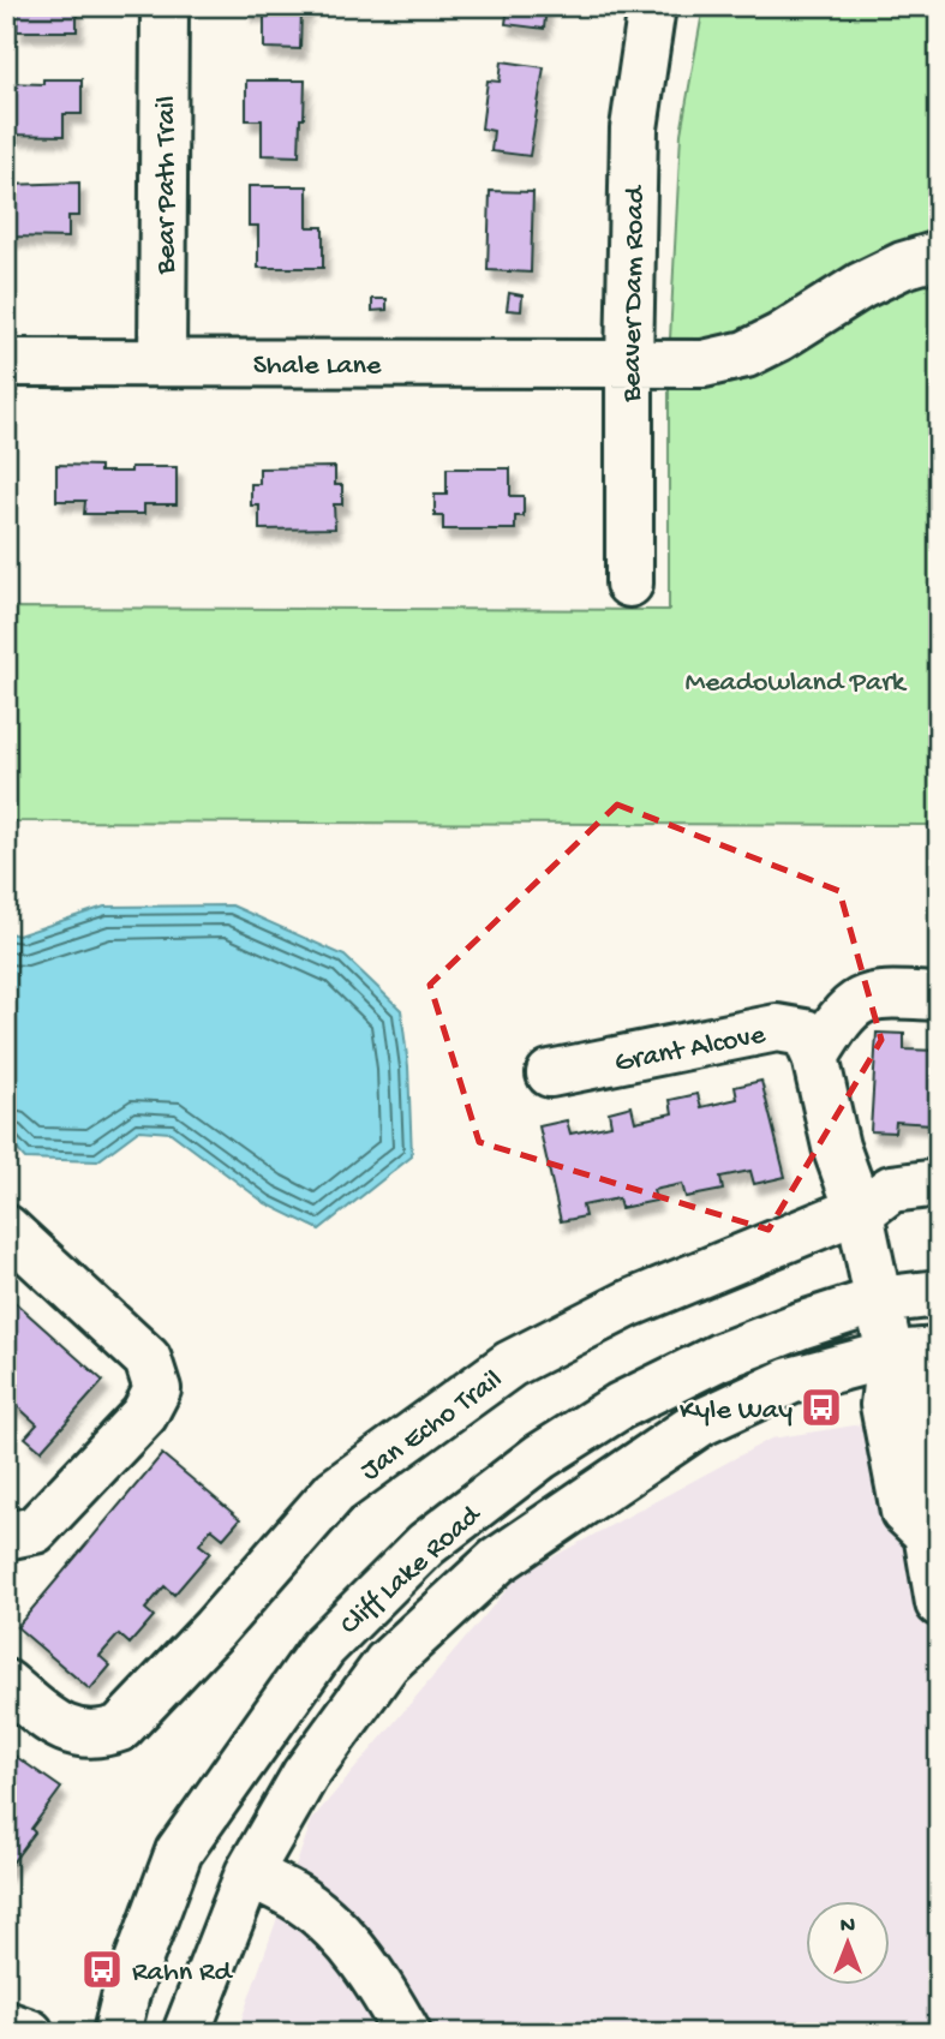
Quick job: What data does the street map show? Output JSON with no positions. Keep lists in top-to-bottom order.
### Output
{
  "streets": {
    "street": [
      "Bear Path Trail",
      "Beaver Dam Road",
      "Shale Lane",
      "Grant Alcove",
      "Jan Echo Trail",
      "Cliff Lake Road"
    ]
  },
  "crossings": [
    ["Bear Path Trail", "Shale Lane"],
    ["Beaver Dam Road", "Shale Lane"]
  ],
  "parks": ["Meadowland Park"],
  "places": {
    "bus stop": ["Kyle Way", "Rahn Rd"]
  },
  "north": "top"
}
